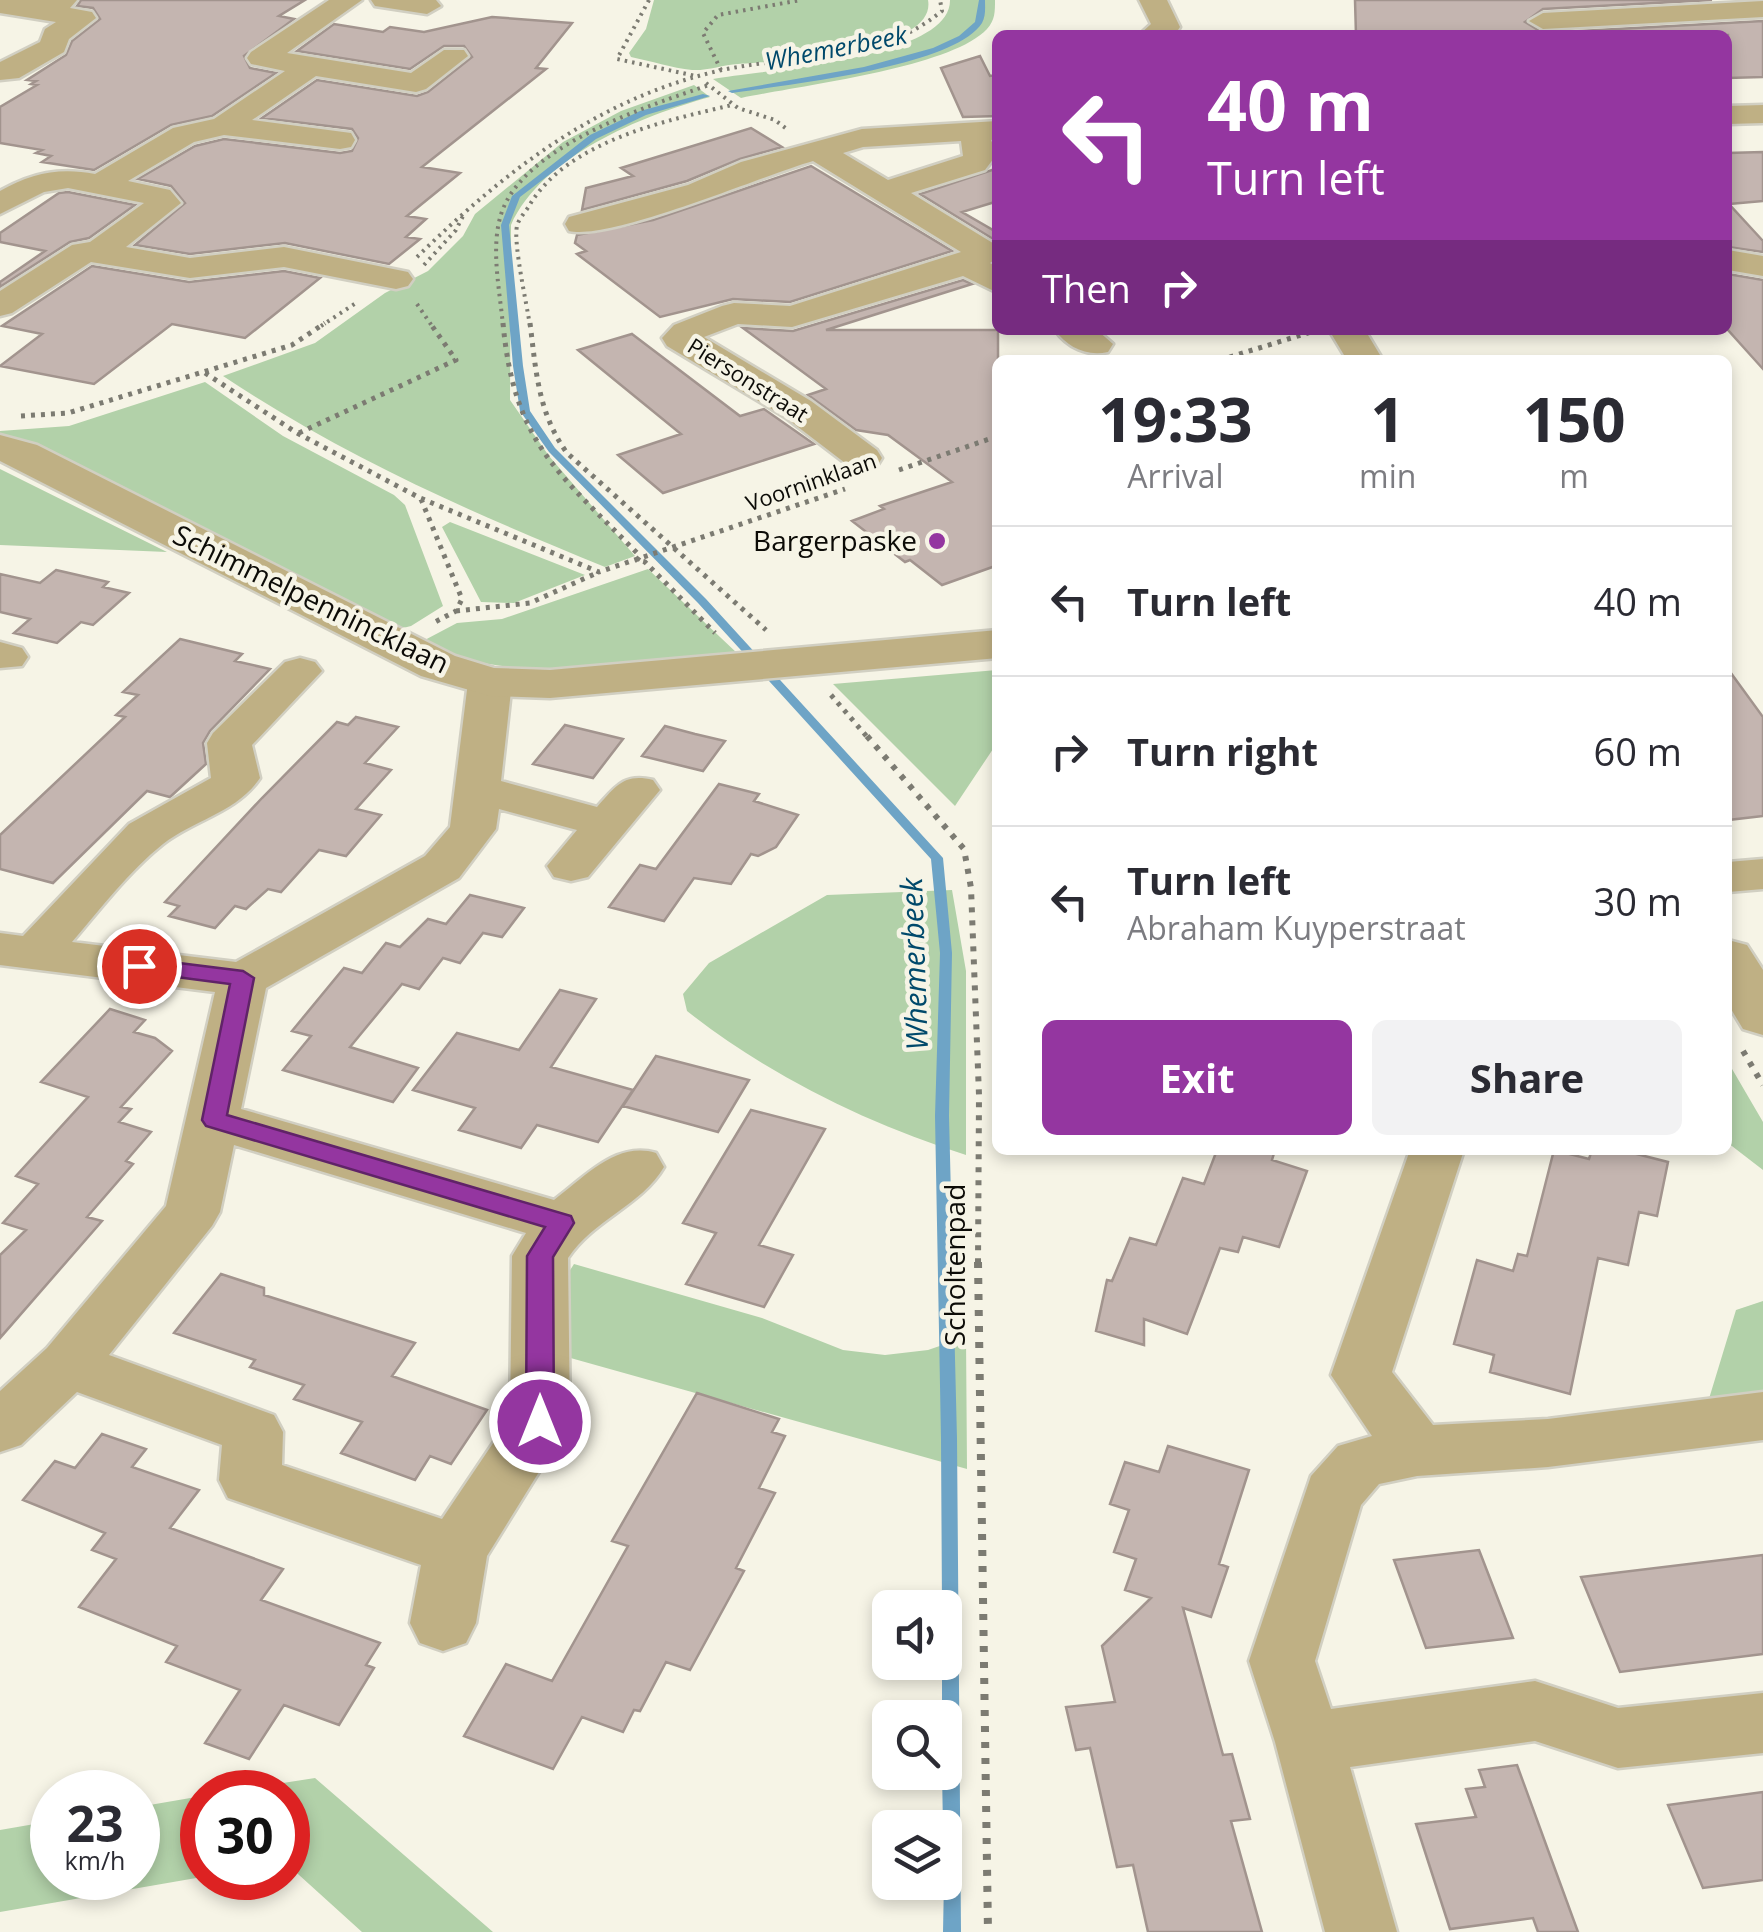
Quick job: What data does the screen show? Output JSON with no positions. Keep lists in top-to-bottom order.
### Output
{
  "streets": {
    "street": ["Piersonstraat", "Schimmelpennincklaan"],
    "path": ["Voorninklaan", "Scholtenpad"]
  },
  "crossings": [
    ["Piersonstraat", "Voorninklaan"],
    ["Voorninklaan", "Scholtenpad"],
    ["Schimmelpennincklaan", "Scholtenpad"]
  ],
  "water": ["Whemerbeek"],
  "places": ["Bargerpaske"],
  "page": {
    "turn": ["40 m", "Turn left"],
    "then": "Then",
    "eta": [
      "19:33",
      "Arrival",
      "1",
      "min",
      "150",
      "m"
    ],
    "list": [
      {
        "name": "Turn left",
        "value": "40 m"
      },
      {
        "name": "Turn right",
        "value": "60 m"
      },
      {
        "name": "Turn left",
        "note": "Abraham Kuyperstraat",
        "value": "30 m"
      }
    ],
    "buttons": ["Exit", "Share"],
    "speed": "23 km/h",
    "limit": "30"
  }
}
